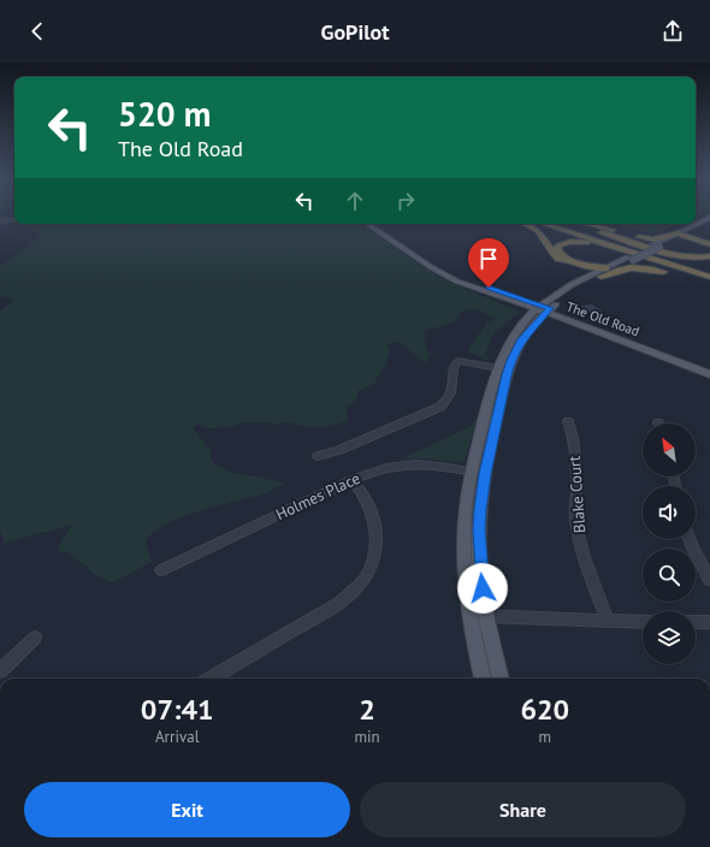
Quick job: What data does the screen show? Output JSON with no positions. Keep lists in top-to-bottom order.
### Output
{
  "streets": {
    "main road": ["The Old Road"],
    "street": ["Blake Court", "Holmes Place"]
  },
  "north": "top left",
  "page": {
    "header": "GoPilot",
    "turn": ["520 m", "The Old Road"],
    "eta": [
      "07:41",
      "Arrival",
      "2",
      "min",
      "620",
      "m"
    ],
    "buttons": ["Exit", "Share"]
  }
}
